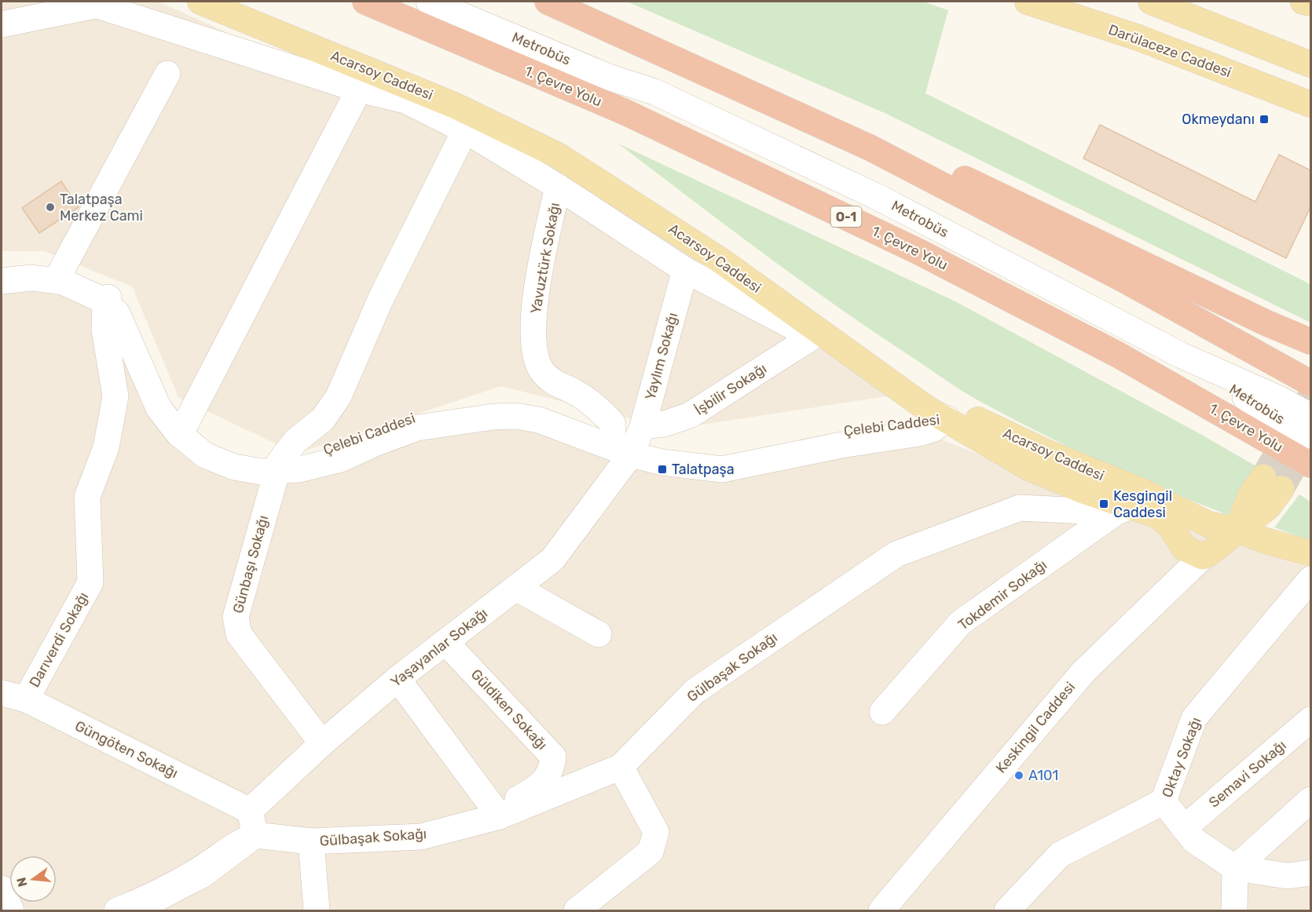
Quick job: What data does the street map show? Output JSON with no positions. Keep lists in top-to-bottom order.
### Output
{
  "streets": {
    "highway": ["1. Çevre Yolu", "O-1"],
    "main road": ["Darülaceze Caddesi", "Acarsoy Caddesi"],
    "street": [
      "Metrobüs",
      "Yavuztürk Sokağı",
      "Yaylım Sokağı",
      "İşbilir Sokağı",
      "Çelebi Caddesi",
      "Günbaşı Sokağı",
      "Tokdemir Sokağı",
      "Darıverdi Sokağı",
      "Yaşayanlar Sokağı",
      "Gülbaşak Sokağı",
      "Güldiken Sokağı",
      "Keskingil Caddesi",
      "Güngöten Sokağı",
      "Oktay Sokağı",
      "Semavi Sokağı"
    ]
  },
  "crossings": [
    ["Acarsoy Caddesi", "Çelebi Caddesi"],
    ["Acarsoy Caddesi", "Tokdemir Sokağı"],
    ["Acarsoy Caddesi", "Gülbaşak Sokağı"],
    ["Acarsoy Caddesi", "Keskingil Caddesi"],
    ["Yavuztürk Sokağı", "Çelebi Caddesi"],
    ["Yaylım Sokağı", "İşbilir Sokağı"],
    ["Yaylım Sokağı", "Çelebi Caddesi"],
    ["Yaylım Sokağı", "Yaşayanlar Sokağı"],
    ["İşbilir Sokağı", "Çelebi Caddesi"],
    ["İşbilir Sokağı", "Yaşayanlar Sokağı"],
    ["Çelebi Caddesi", "Günbaşı Sokağı"],
    ["Çelebi Caddesi", "Darıverdi Sokağı"],
    ["Çelebi Caddesi", "Yaşayanlar Sokağı"],
    ["Günbaşı Sokağı", "Yaşayanlar Sokağı"],
    ["Tokdemir Sokağı", "Gülbaşak Sokağı"],
    ["Darıverdi Sokağı", "Güngöten Sokağı"],
    ["Yaşayanlar Sokağı", "Güldiken Sokağı"],
    ["Yaşayanlar Sokağı", "Güngöten Sokağı"],
    ["Gülbaşak Sokağı", "Güldiken Sokağı"],
    ["Oktay Sokağı", "Semavi Sokağı"]
  ],
  "places": {
    "transit": ["Okmeydanı", "Talatpaşa", "Kesgingil Caddesi"],
    "other": ["Talatpaşa Merkez Cami", "A101"]
  },
  "north": "left"
}
